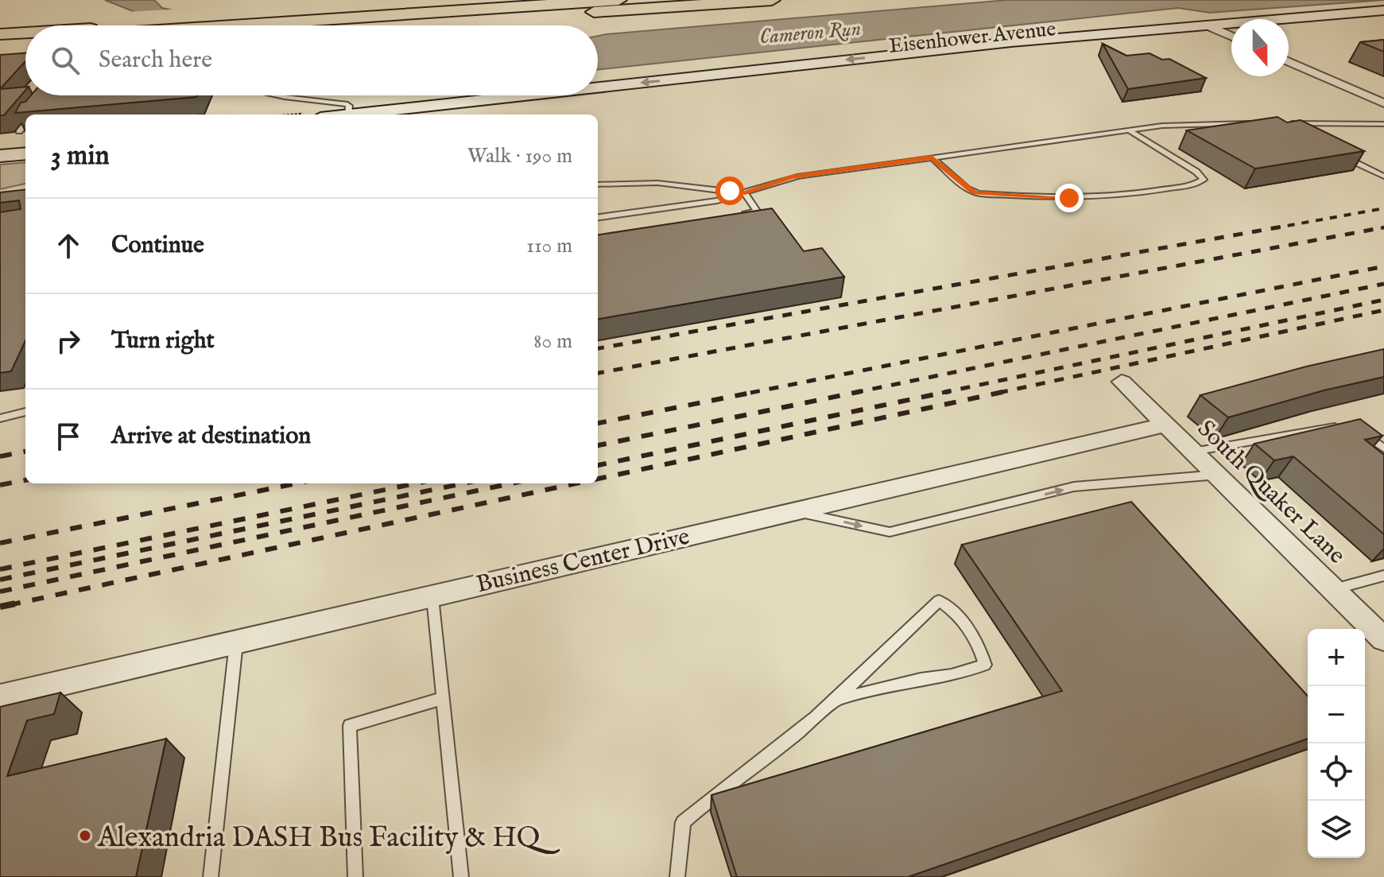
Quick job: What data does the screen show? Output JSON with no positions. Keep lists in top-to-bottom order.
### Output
{
  "streets": {
    "main road": ["Eisenhower Avenue"],
    "street": ["South Quaker Lane", "Business Center Drive"]
  },
  "crossings": [
    ["South Quaker Lane", "Business Center Drive"]
  ],
  "water": ["Cameron Run"],
  "places": ["Alexandria DASH Bus Facility & HQ"],
  "north": "bottom",
  "page": {
    "search": "Search here",
    "heading": ["3 min", "Walk · 190 m"],
    "list": [
      ["Continue", "110 m"],
      ["Turn right", "80 m"],
      "Arrive at destination"
    ],
    "map_buttons": ["+", "−"]
  }
}
